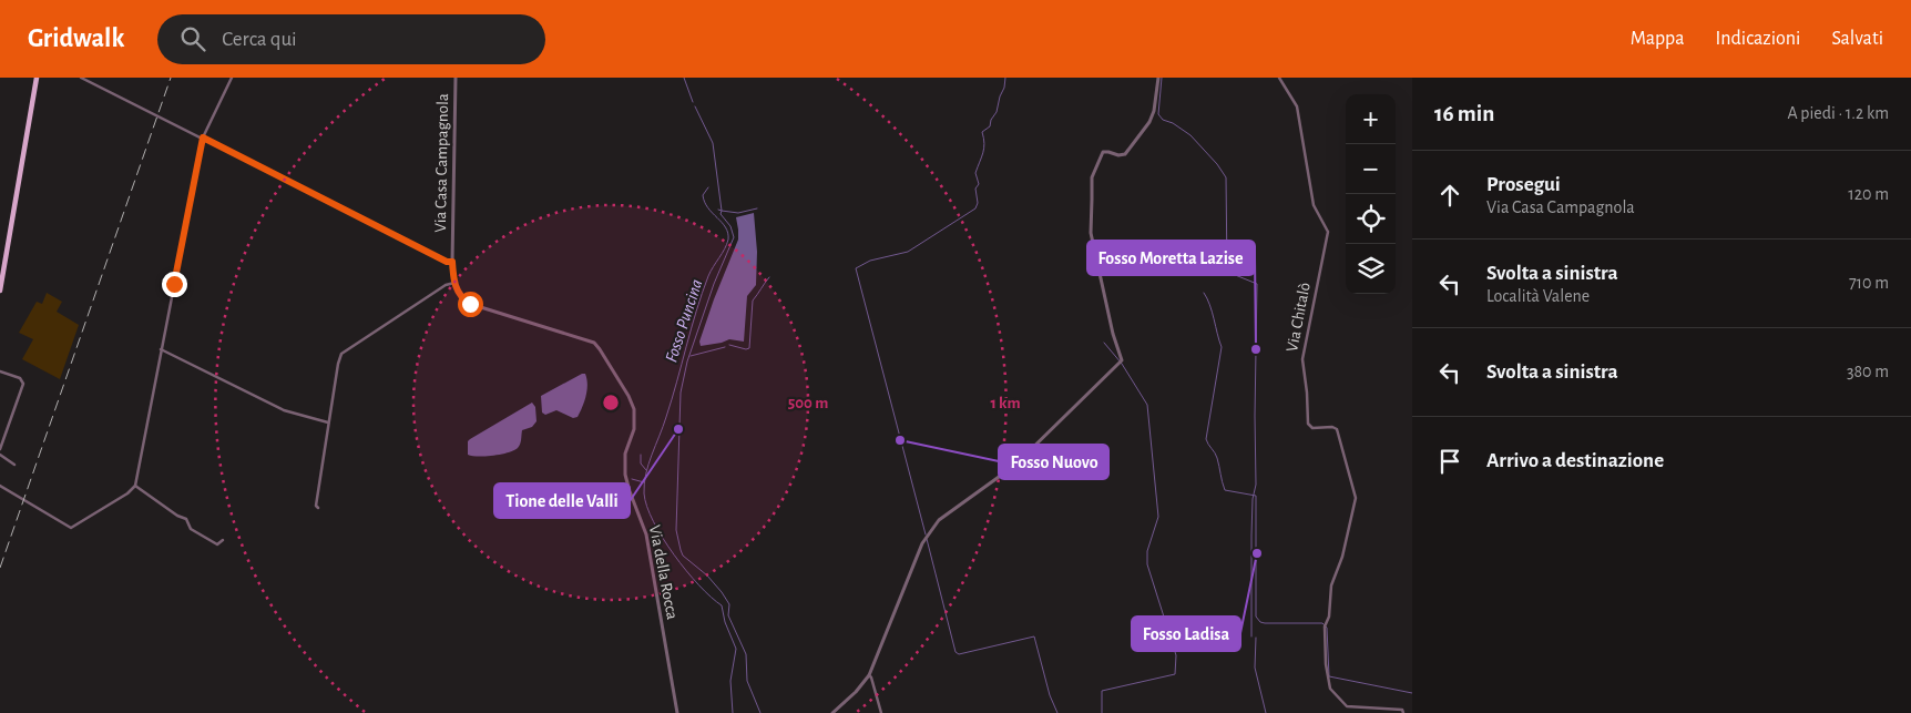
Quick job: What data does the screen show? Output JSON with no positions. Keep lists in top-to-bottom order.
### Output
{
  "streets": {
    "street": ["Via Casa Campagnola", "Via Chitalò", "Via della Rocca"]
  },
  "crossings": [
    ["Via Casa Campagnola", "Via della Rocca"]
  ],
  "water": ["Fosso Puncina"],
  "places": [
    "Fosso Moretta Lazise",
    "Tione delle Valli",
    "Fosso Nuovo",
    "Fosso Ladisa"
  ],
  "page": {
    "header": "Gridwalk",
    "search": "Cerca qui",
    "nav": ["Mappa", "Indicazioni", "Salvati"],
    "heading": ["16 min", "A piedi · 1.2 km"],
    "map_buttons": ["+", "−"],
    "list": [
      ["Prosegui", "Via Casa Campagnola", "120 m"],
      ["Svolta a sinistra", "Località Valene", "710 m"],
      ["Svolta a sinistra", "380 m"],
      "Arrivo a destinazione"
    ]
  },
  "rings": ["500 m", "1 km"]
}
